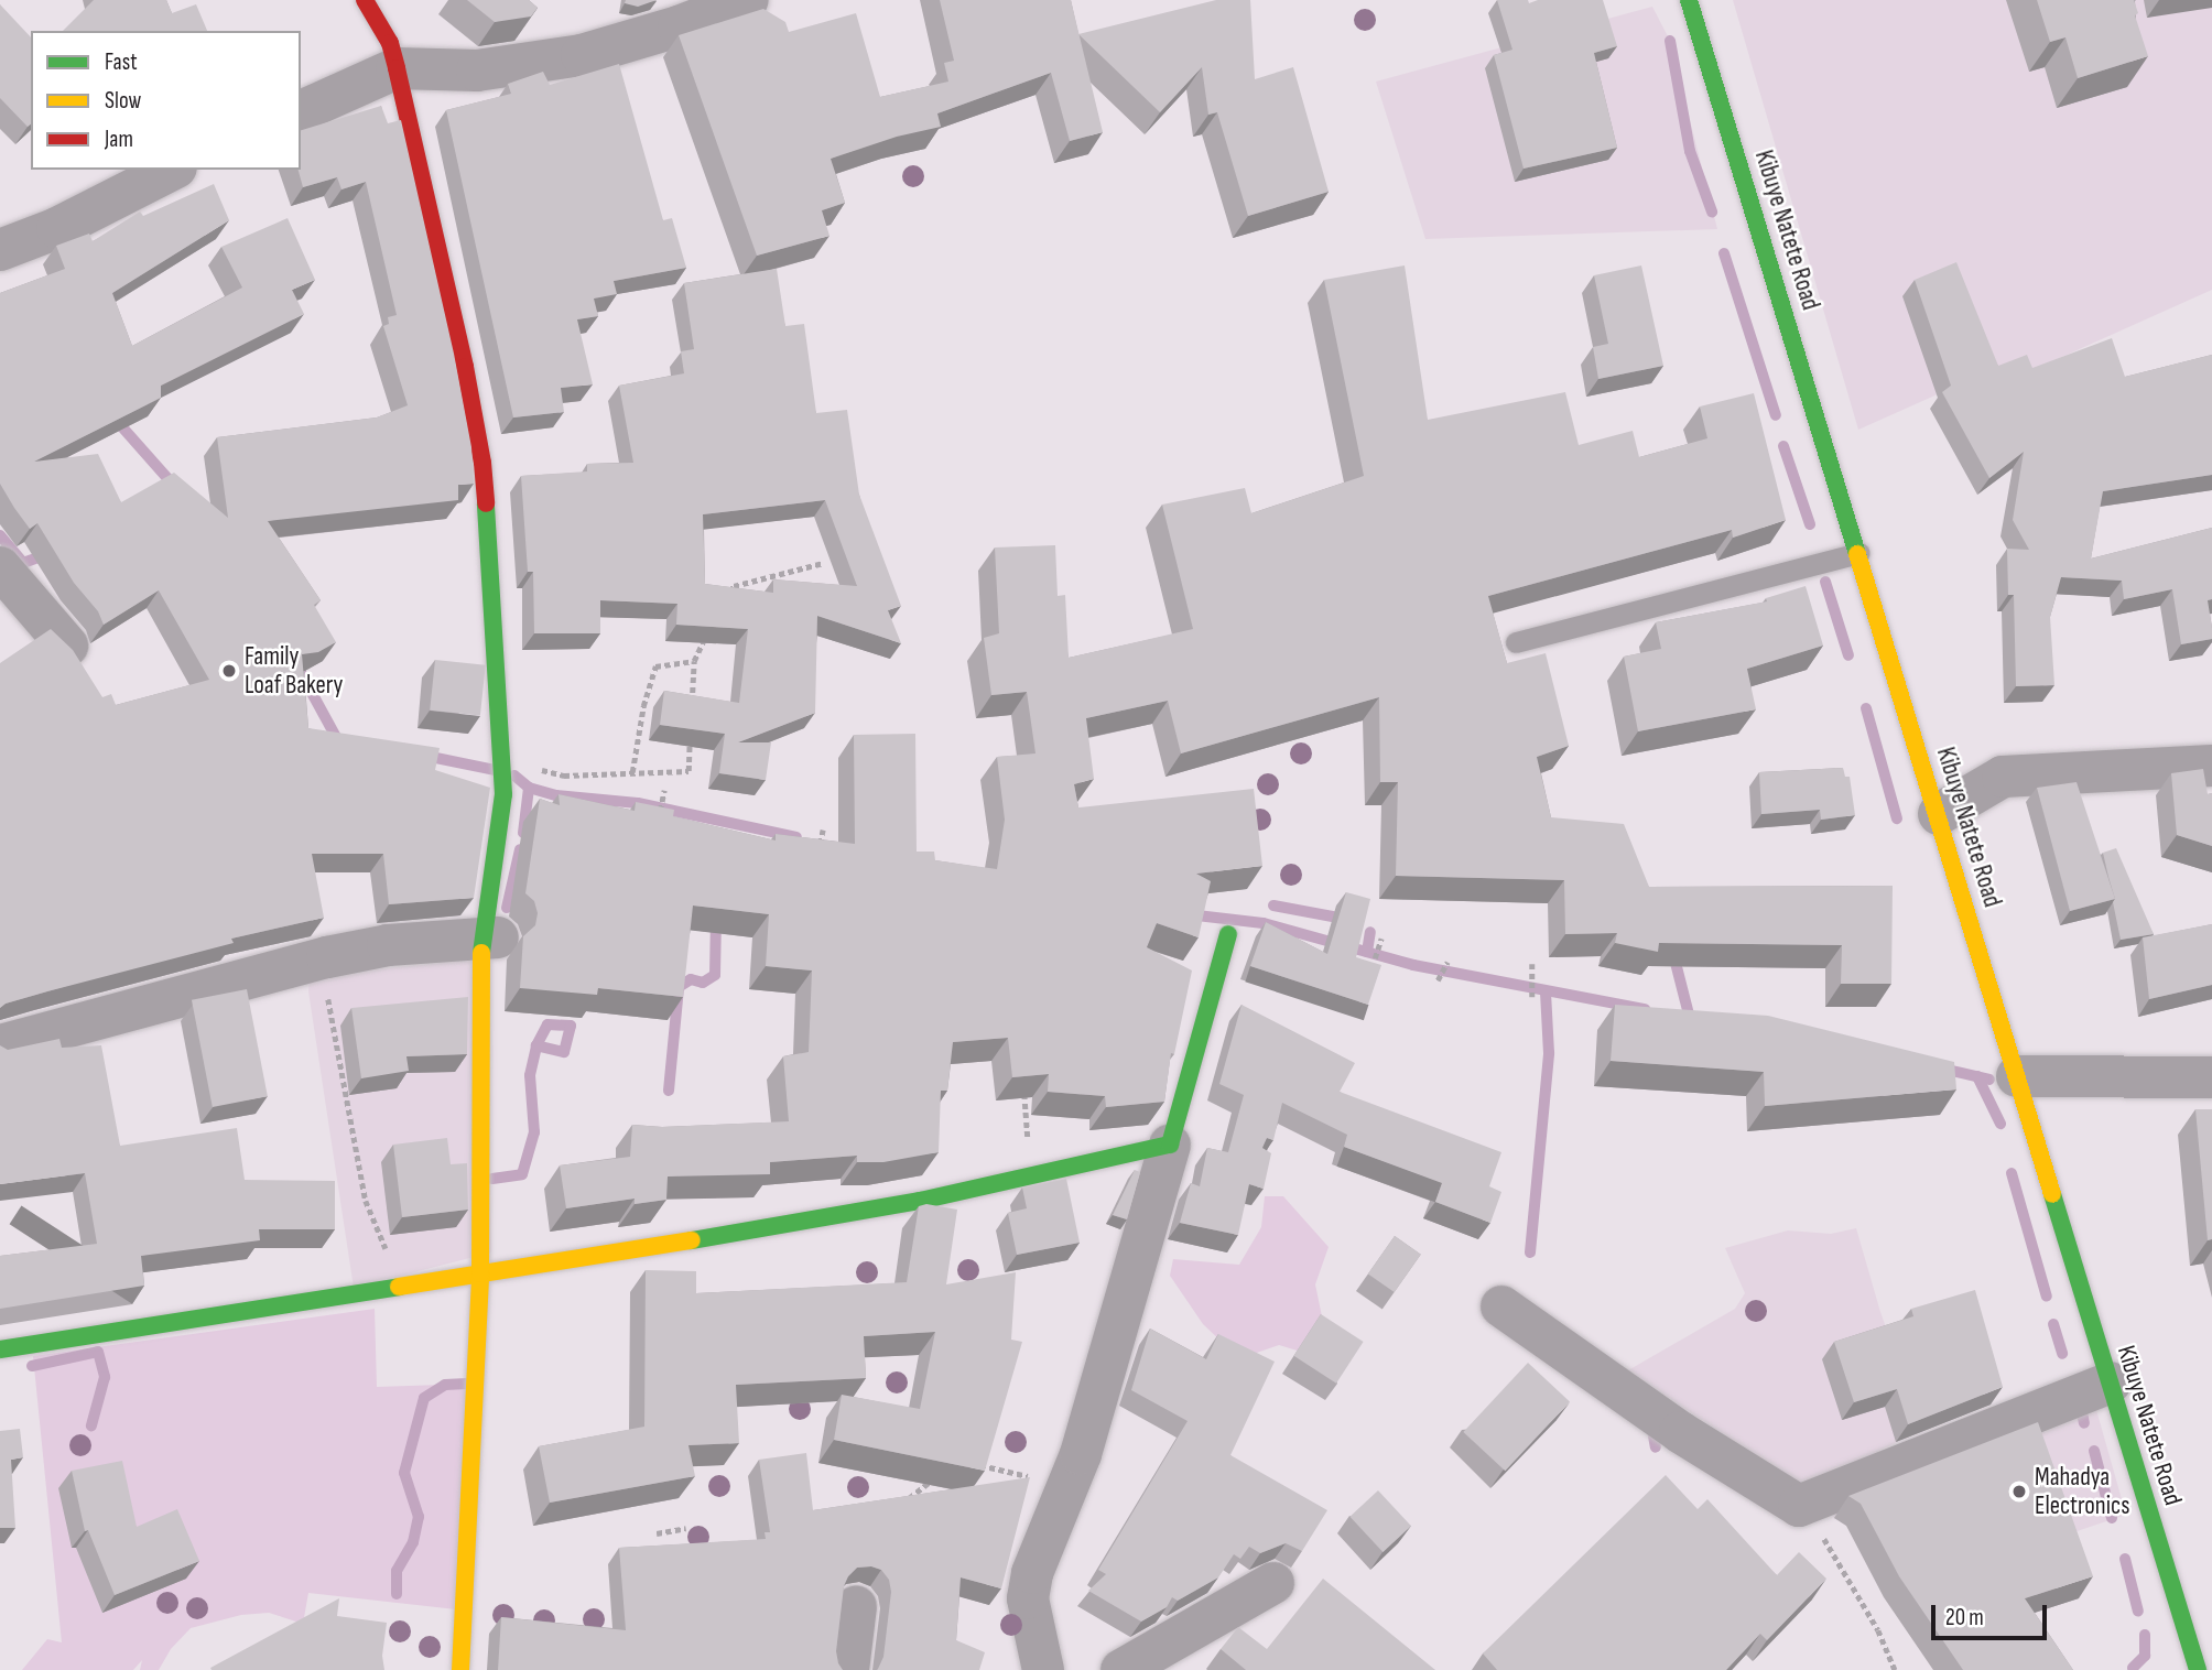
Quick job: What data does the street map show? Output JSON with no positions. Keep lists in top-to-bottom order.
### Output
{
  "streets": {
    "street": ["Kibuye Natete Road"]
  },
  "places": ["Family Loaf Bakery", "Mahadya Electronics"],
  "legend": ["Fast", "Slow", "Jam"],
  "scale_bar": "20 m"
}
